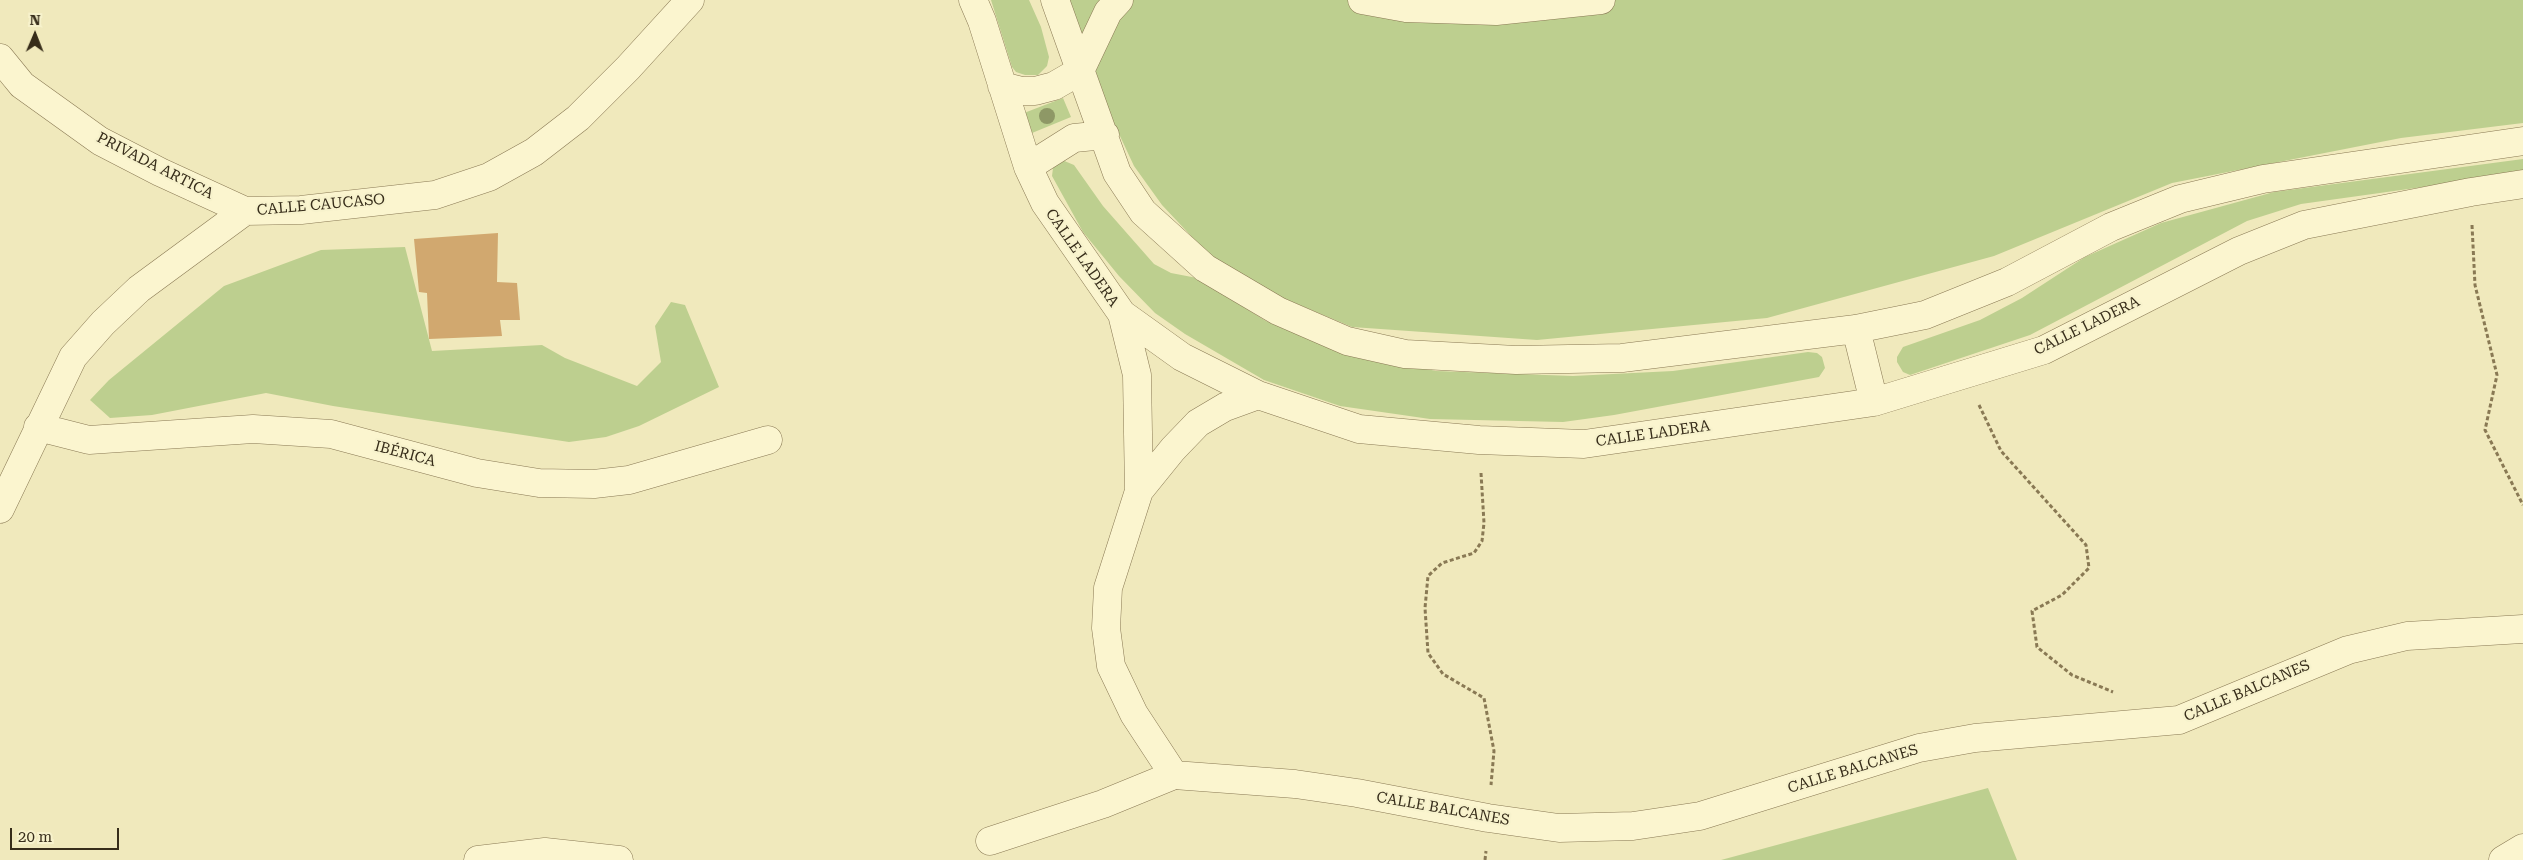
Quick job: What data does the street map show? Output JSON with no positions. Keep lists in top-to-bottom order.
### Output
{
  "streets": {
    "street": [
      "PRIVADA ARTICA",
      "CALLE CAUCASO",
      "CALLE LADERA",
      "IBÉRICA",
      "CALLE BALCANES"
    ]
  },
  "crossings": [
    ["PRIVADA ARTICA", "CALLE CAUCASO"],
    ["CALLE CAUCASO", "IBÉRICA"]
  ],
  "scale_bar": "20 m",
  "north": "top"
}
